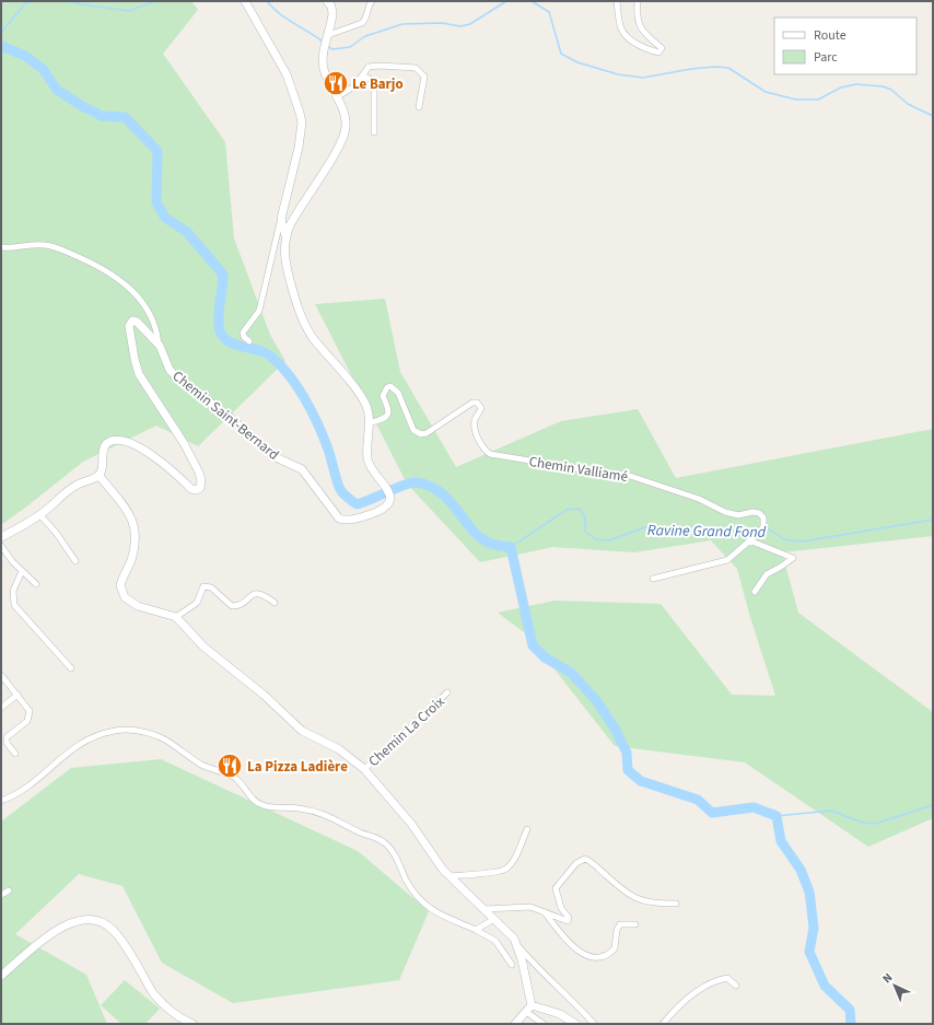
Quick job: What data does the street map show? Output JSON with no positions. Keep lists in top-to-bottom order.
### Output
{
  "streets": {
    "street": ["Chemin Saint-Bernard", "Chemin Valliamé", "Chemin La Croix"]
  },
  "crossings": [
    ["Chemin Saint-Bernard", "Chemin Valliamé"]
  ],
  "water": ["Ravine Grand Fond"],
  "places": {
    "restaurant": ["Le Barjo", "La Pizza Ladière"]
  },
  "legend": ["Route", "Parc"],
  "north": "top left"
}
